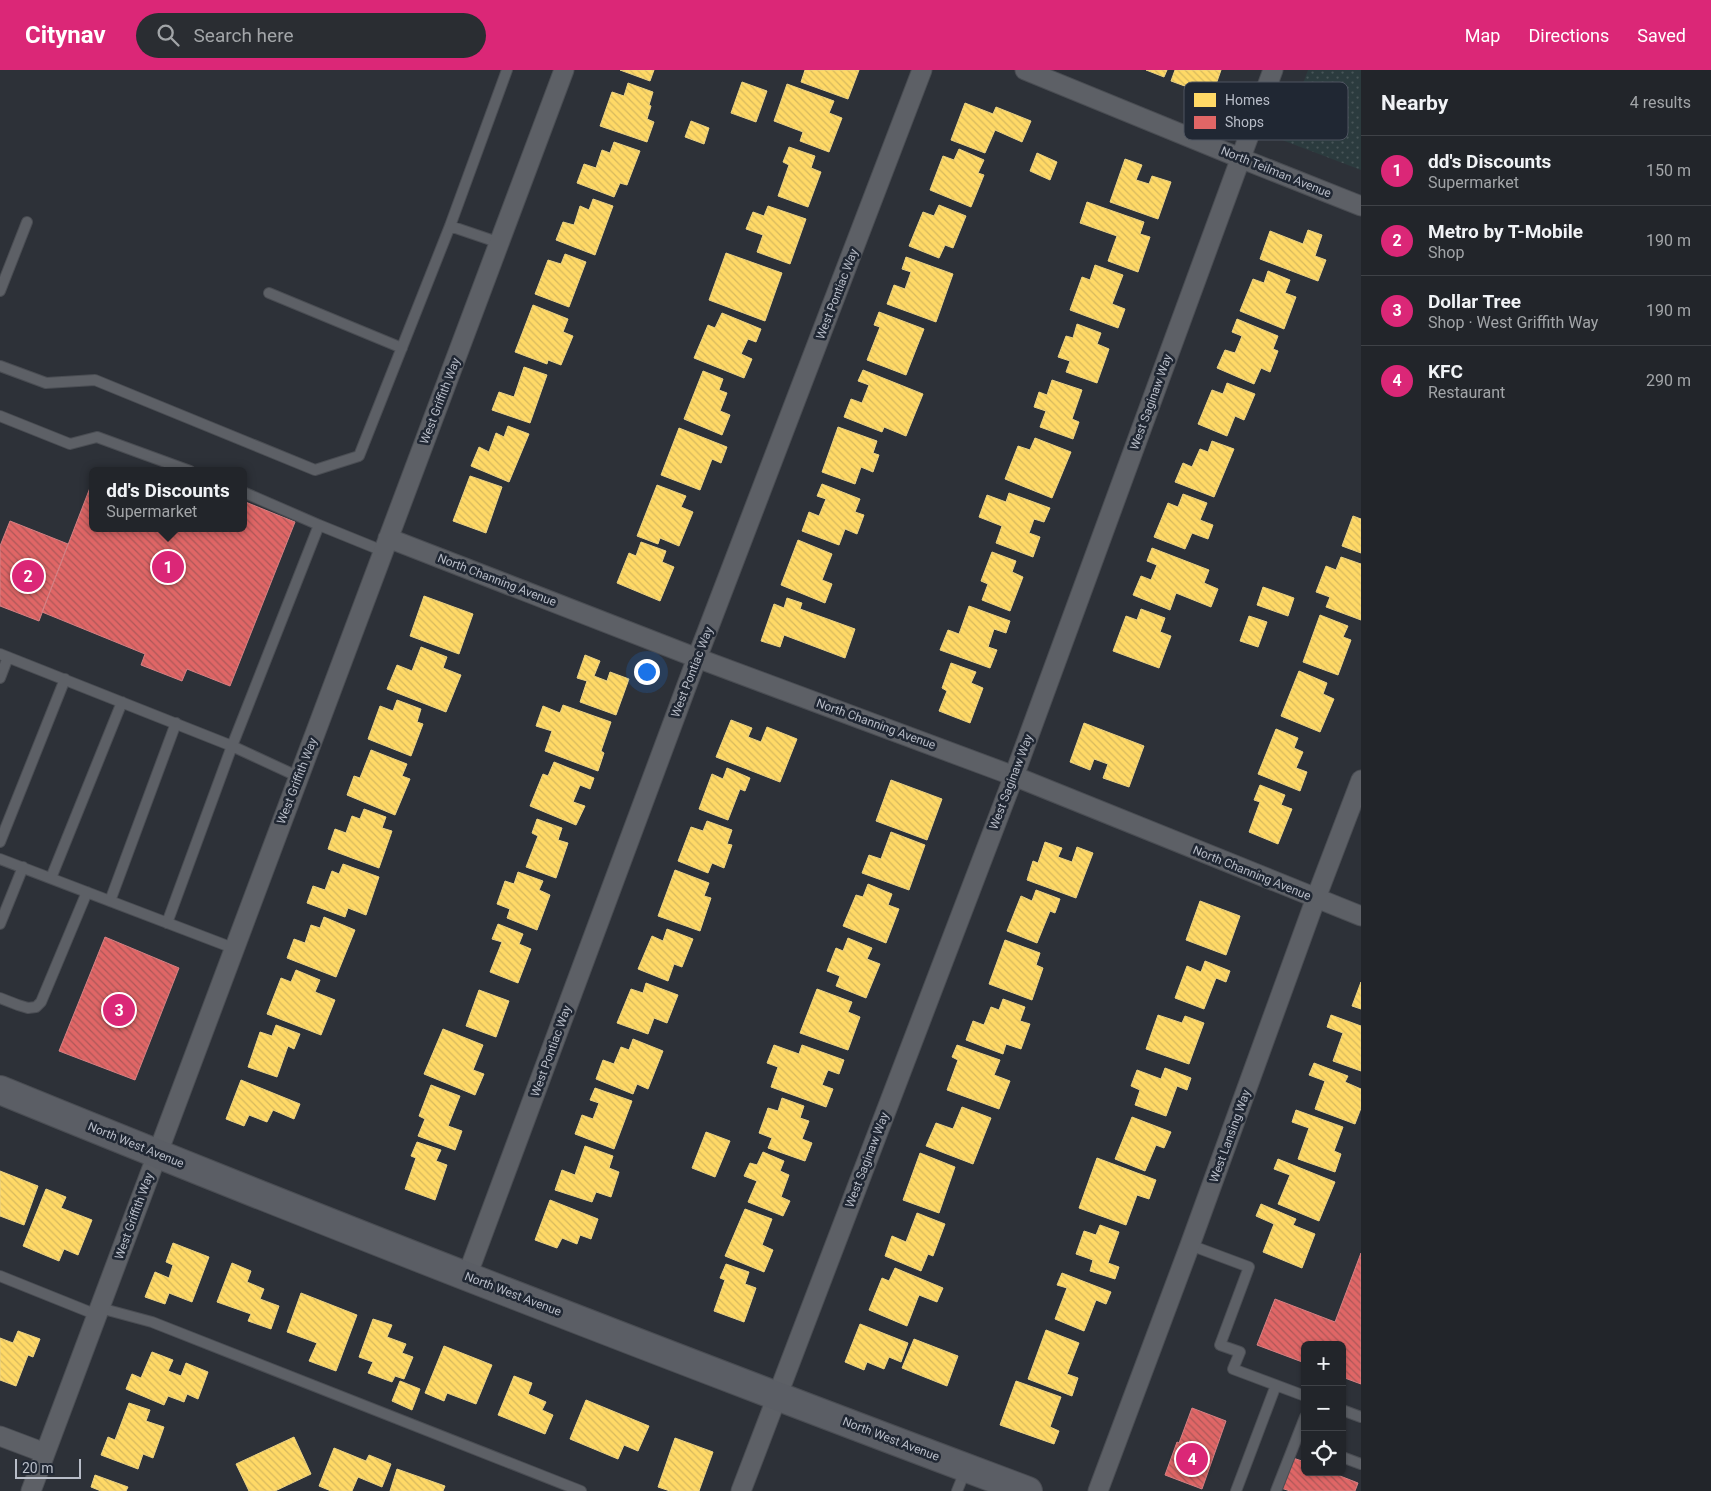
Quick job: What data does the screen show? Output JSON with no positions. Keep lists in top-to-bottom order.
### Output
{
  "streets": {
    "main road": ["North West Avenue"],
    "street": [
      "North Teilman Avenue",
      "West Pontiac Way",
      "West Griffith Way",
      "West Saginaw Way",
      "North Channing Avenue",
      "West Lansing Way"
    ]
  },
  "crossings": [
    ["North Teilman Avenue", "West Saginaw Way"],
    ["West Pontiac Way", "North Channing Avenue"],
    ["West Pontiac Way", "North West Avenue"],
    ["West Griffith Way", "North Channing Avenue"],
    ["West Griffith Way", "North West Avenue"],
    ["West Saginaw Way", "North Channing Avenue"],
    ["West Saginaw Way", "North West Avenue"],
    ["North Channing Avenue", "West Lansing Way"]
  ],
  "legend": ["Homes", "Shops"],
  "scale_bar": "20 m",
  "page": {
    "header": "Citynav",
    "search": "Search here",
    "nav": ["Map", "Directions", "Saved"],
    "heading": ["Nearby", "4 results"],
    "list": [
      {
        "mark": "1",
        "name": "dd's Discounts",
        "note": "Supermarket",
        "value": "150 m"
      },
      {
        "mark": "2",
        "name": "Metro by T-Mobile",
        "note": "Shop",
        "value": "190 m"
      },
      {
        "mark": "3",
        "name": "Dollar Tree",
        "note": "Shop · West Griffith Way",
        "value": "190 m"
      },
      {
        "mark": "4",
        "name": "KFC",
        "note": "Restaurant",
        "value": "290 m"
      }
    ],
    "popup": ["dd's Discounts", "Supermarket"],
    "pins": [
      "1",
      "2",
      "3",
      "4"
    ],
    "map_buttons": ["+", "−"],
    "scale": "20 m"
  }
}
